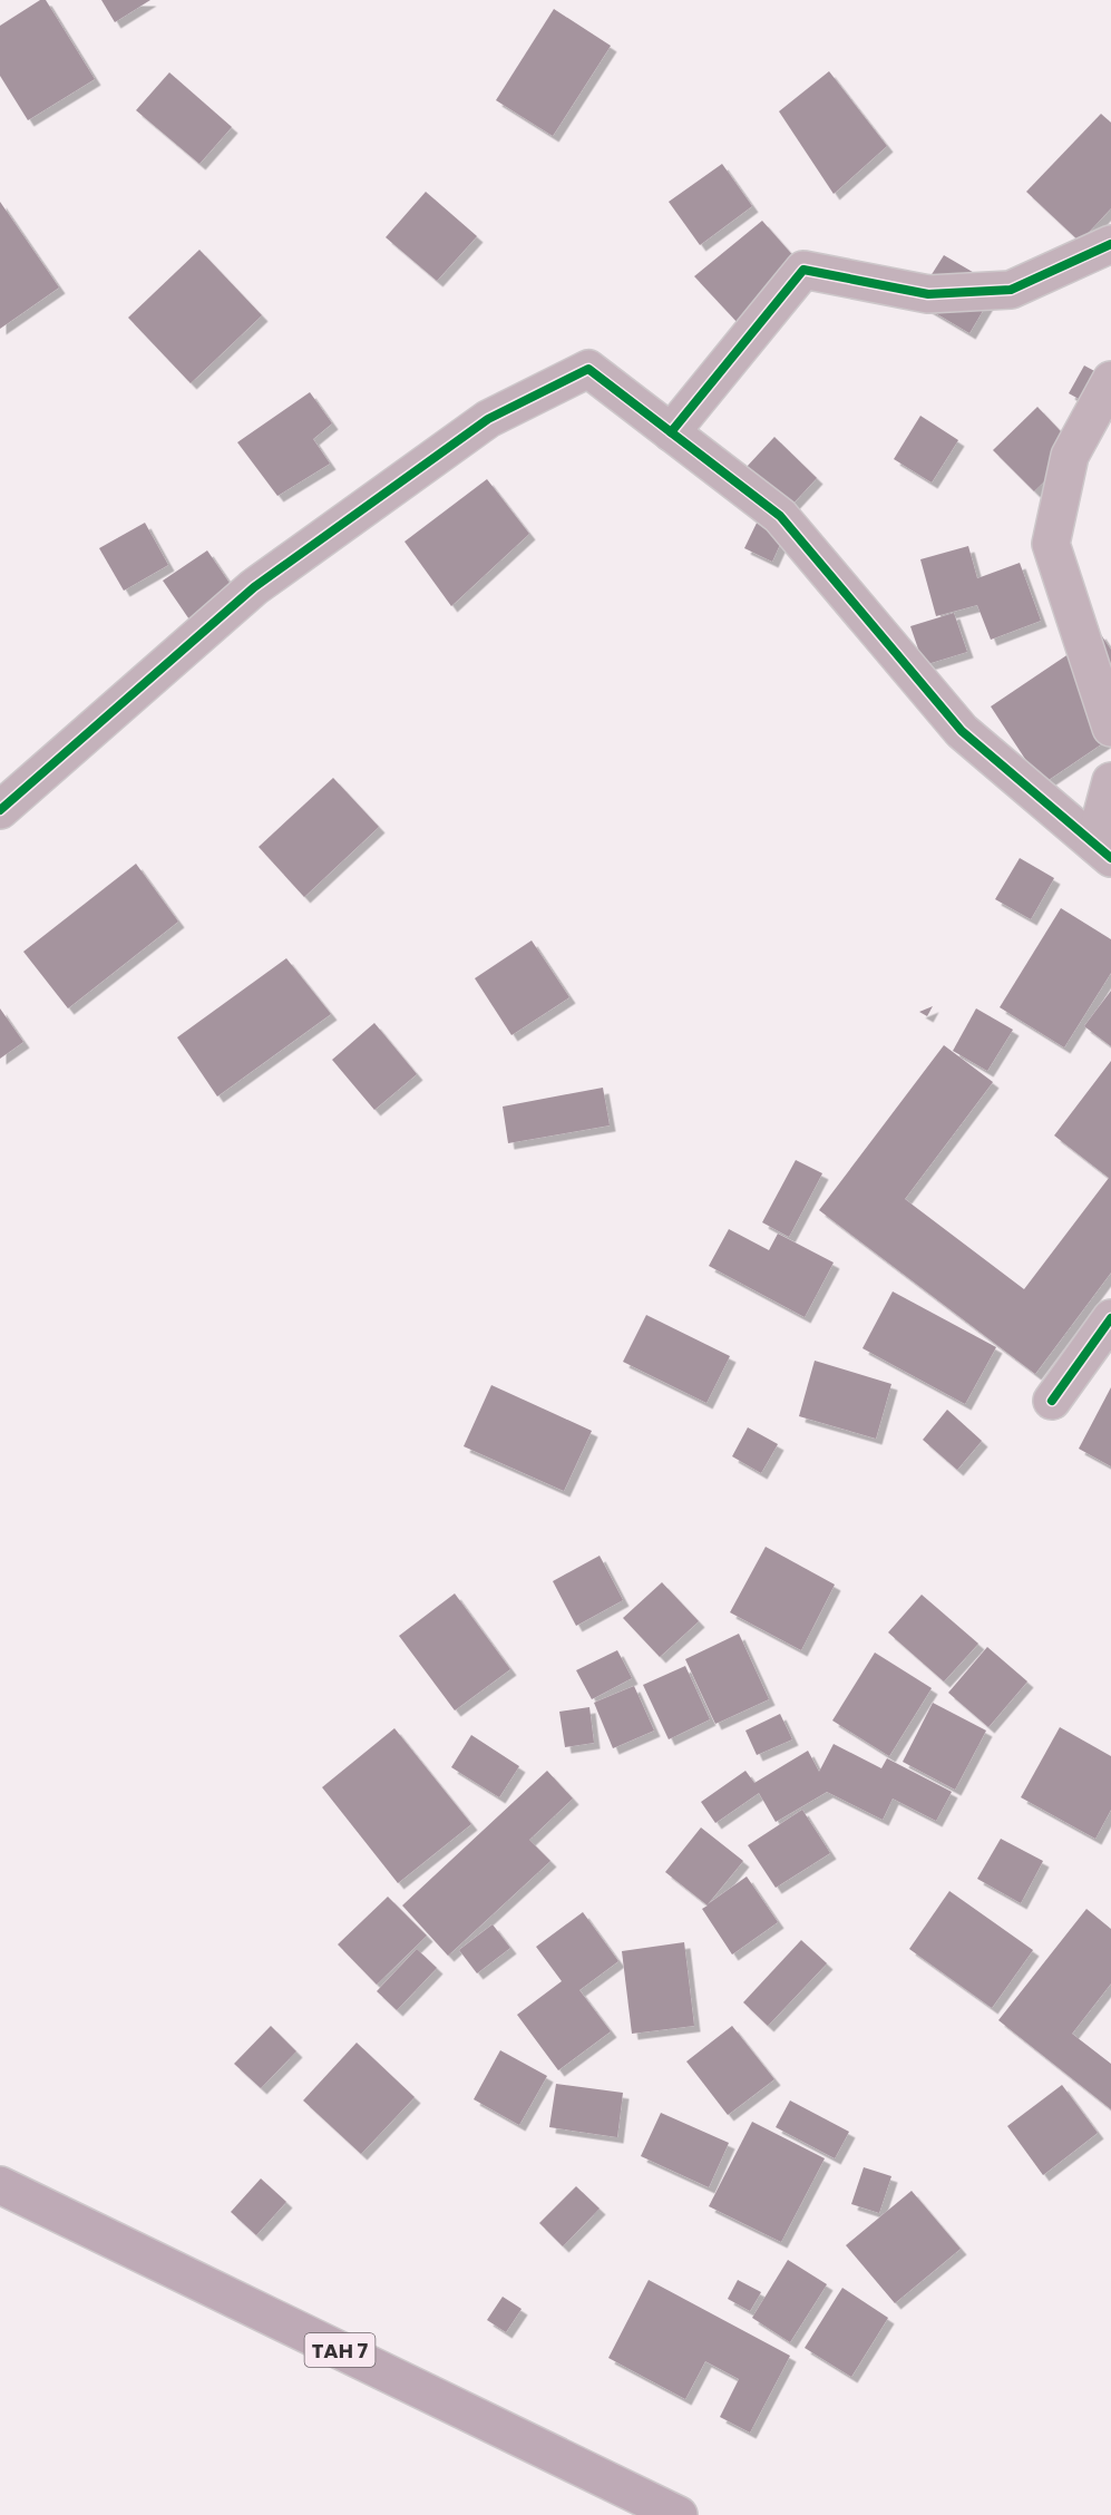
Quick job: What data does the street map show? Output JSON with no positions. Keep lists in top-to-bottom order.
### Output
{
  "streets": {
    "highway": ["TAH 7"]
  }
}
